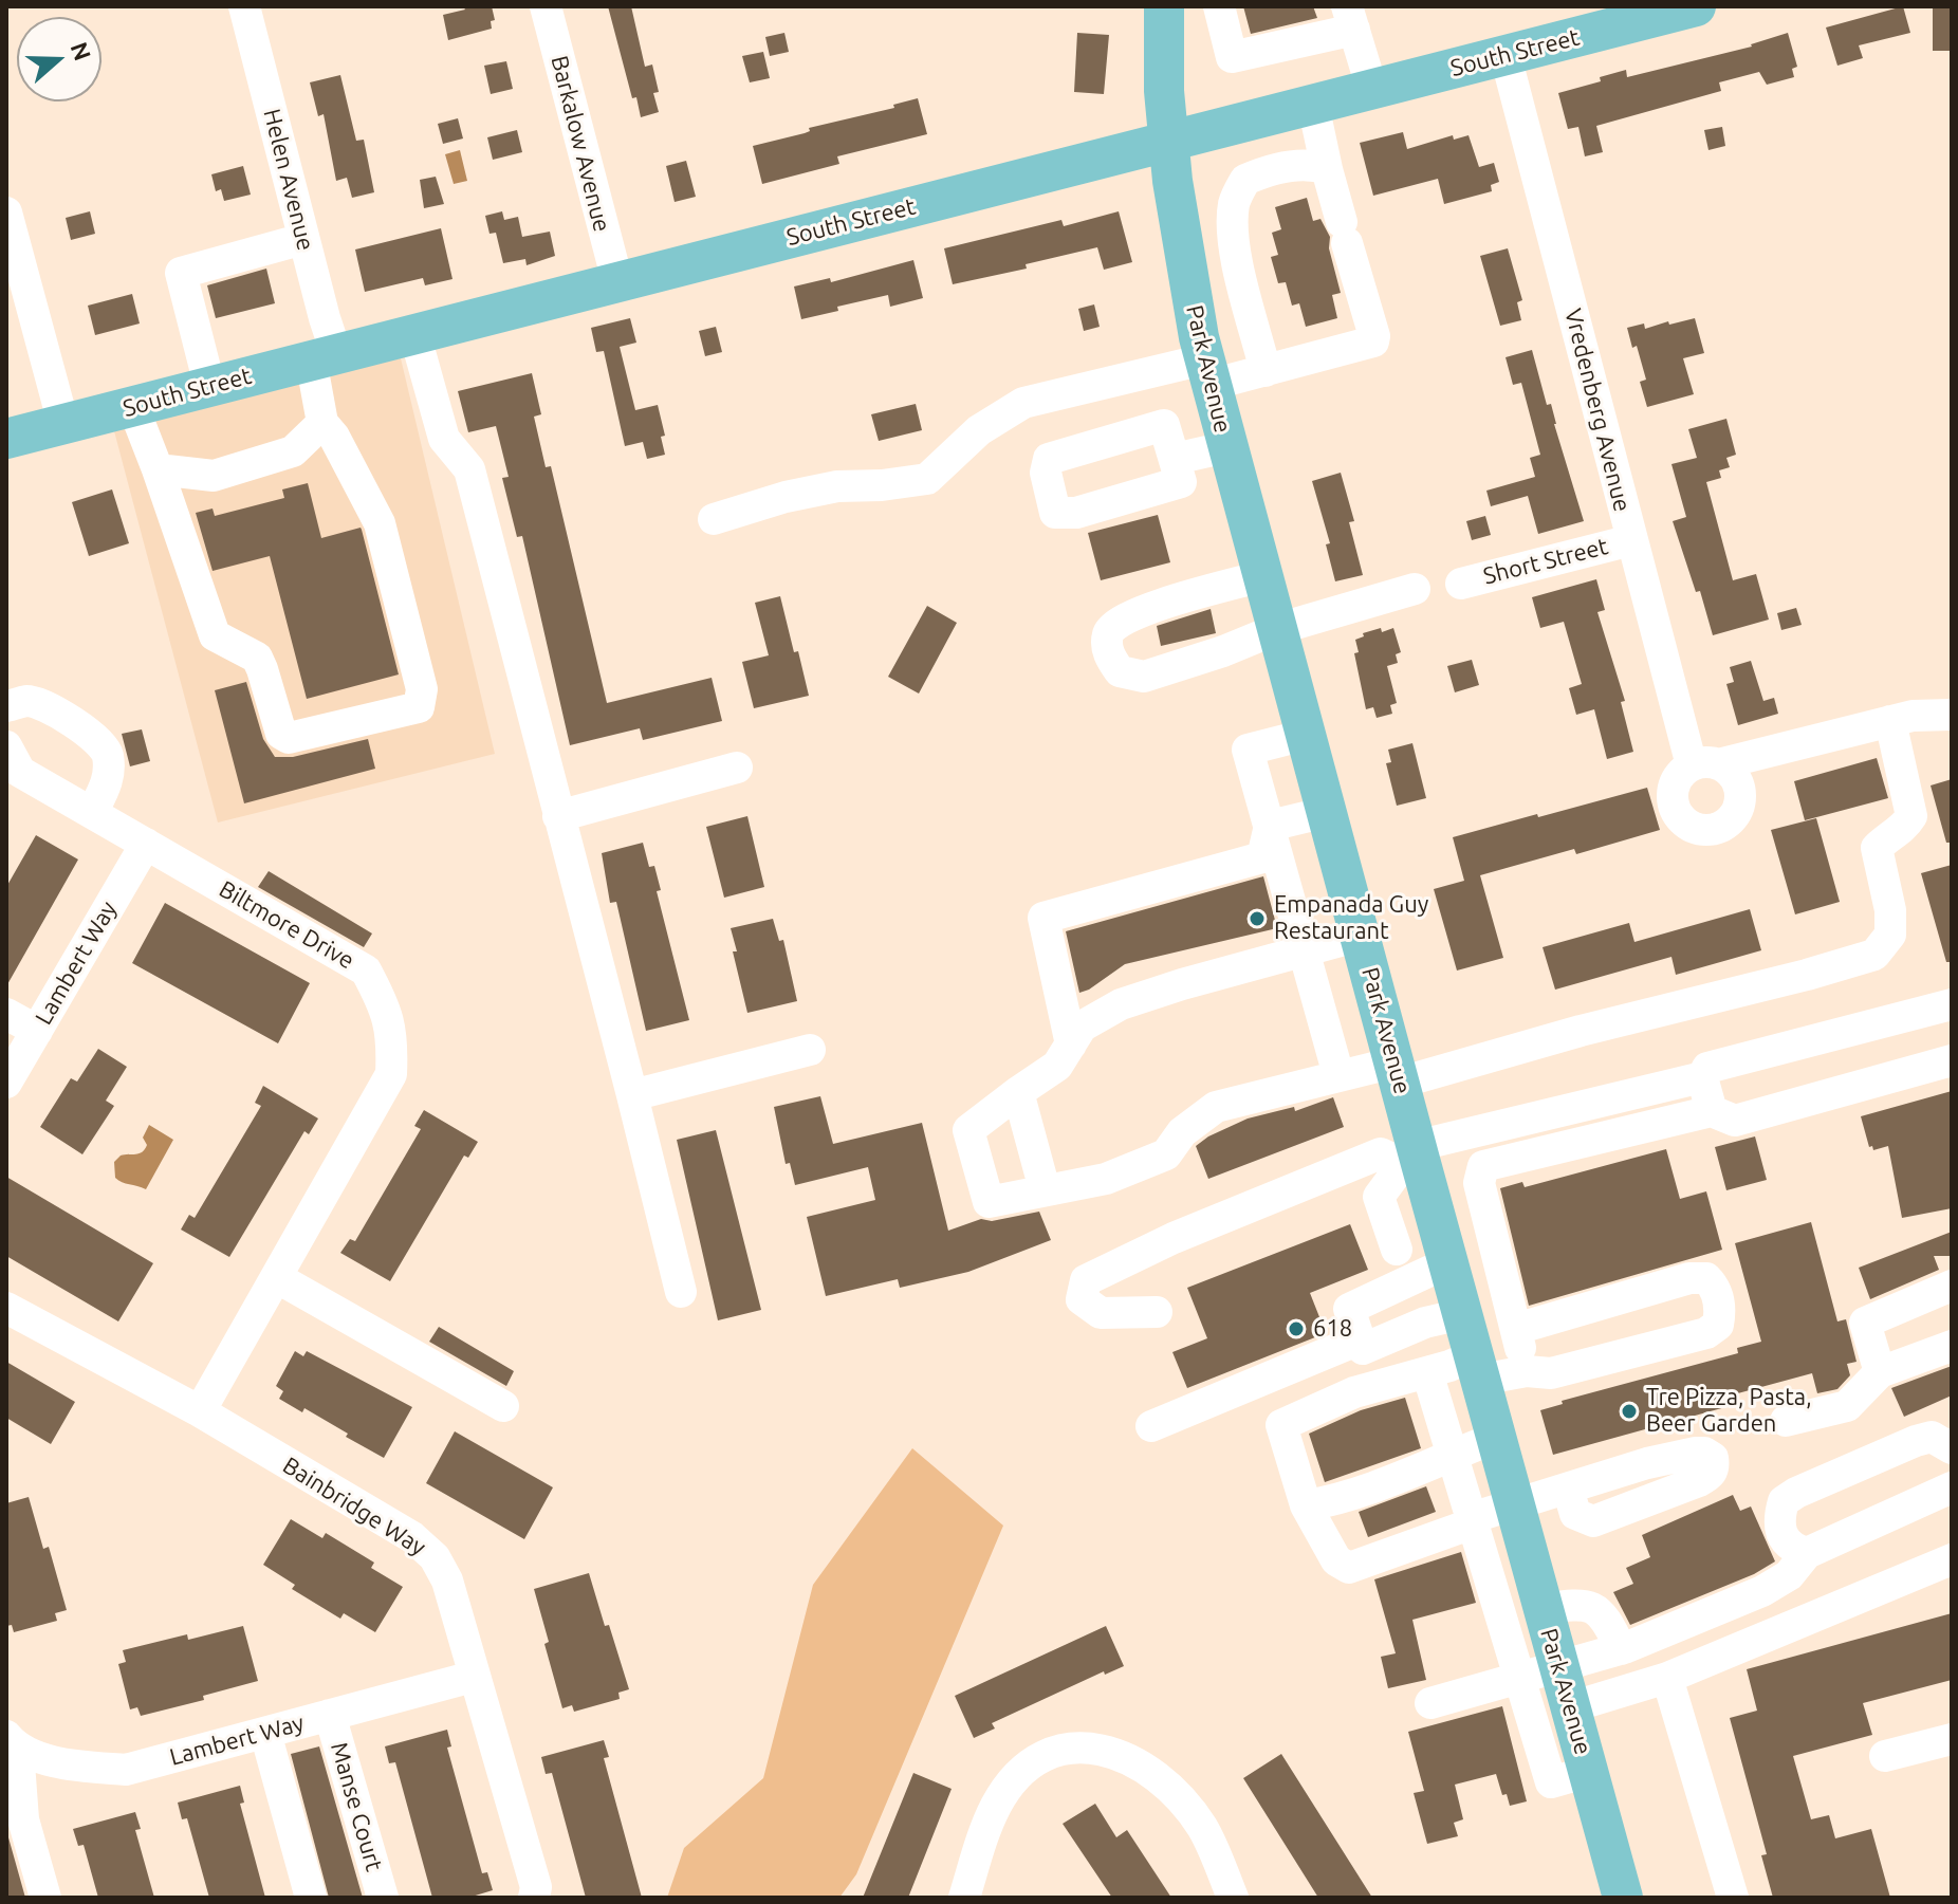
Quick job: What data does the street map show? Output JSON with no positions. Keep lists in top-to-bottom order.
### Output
{
  "streets": {
    "main road": ["South Street", "Park Avenue"],
    "street": [
      "Barkalow Avenue",
      "Helen Avenue",
      "Vredenberg Avenue",
      "Short Street",
      "Biltmore Drive",
      "Lambert Way",
      "Bainbridge Way",
      "Manse Court"
    ]
  },
  "crossings": [
    ["South Street", "Barkalow Avenue"],
    ["South Street", "Helen Avenue"],
    ["South Street", "Park Avenue"],
    ["South Street", "Vredenberg Avenue"],
    ["Vredenberg Avenue", "Short Street"],
    ["Biltmore Drive", "Lambert Way"],
    ["Biltmore Drive", "Bainbridge Way"],
    ["Lambert Way", "Bainbridge Way"],
    ["Lambert Way", "Manse Court"]
  ],
  "places": ["Empanada Guy Restaurant", "618", "Tre Pizza, Pasta, Beer Garden"],
  "north": "right"
}
